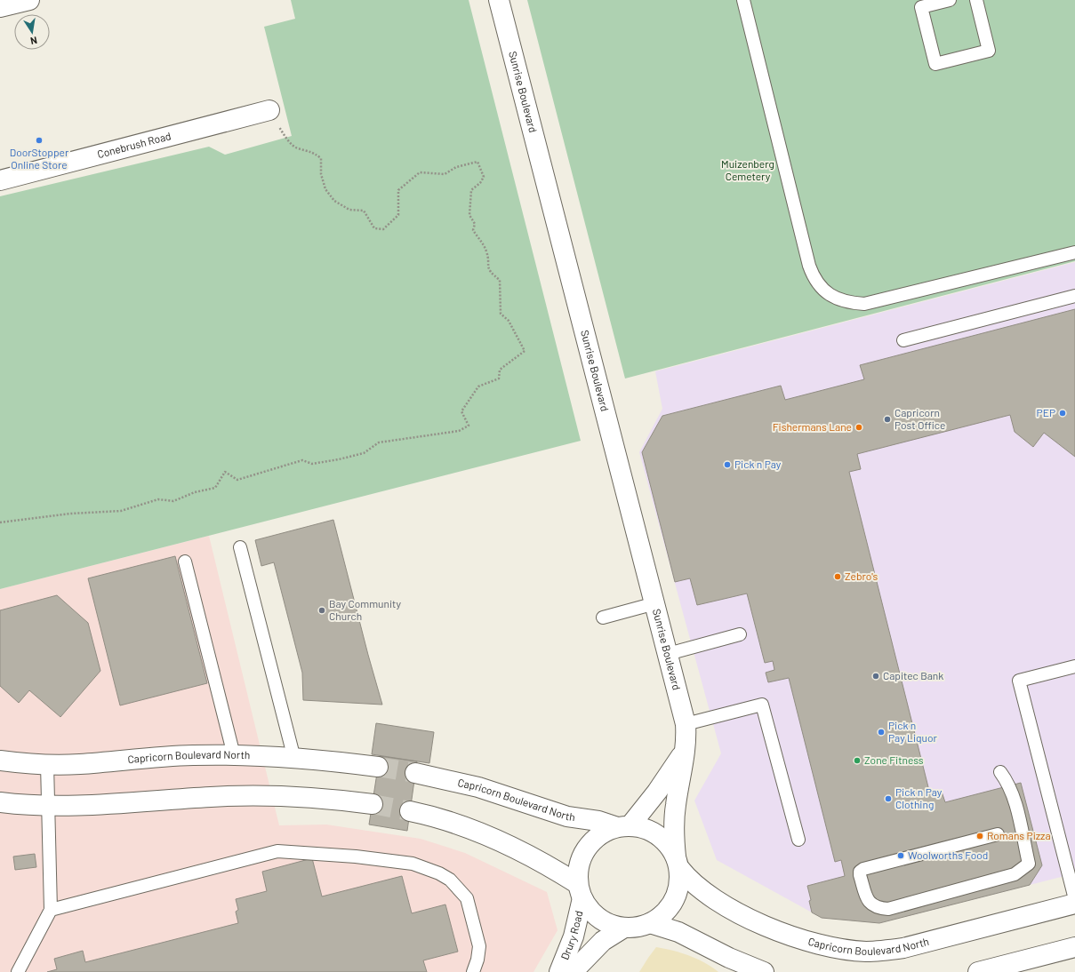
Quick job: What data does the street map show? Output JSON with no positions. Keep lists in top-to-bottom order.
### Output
{
  "streets": {
    "street": [
      "Sunrise Boulevard",
      "Conebrush Road",
      "Capricorn Boulevard North",
      "Drury Road"
    ]
  },
  "crossings": [
    ["Sunrise Boulevard", "Capricorn Boulevard North"],
    ["Sunrise Boulevard", "Drury Road"],
    ["Capricorn Boulevard North", "Drury Road"]
  ],
  "parks": ["Muizenberg Cemetery"],
  "places": [
    "DoorStopper Online Store",
    "PEP",
    "Capricorn Post Office",
    "Fishermans Lane",
    "Pick n Pay",
    "Zebro's",
    "Bay Community Church",
    "Capitec Bank",
    "Pick n Pay Liquor",
    "Zone Fitness",
    "Pick n Pay Clothing",
    "Romans Pizza",
    "Woolworths Food"
  ],
  "north": "bottom"
}
